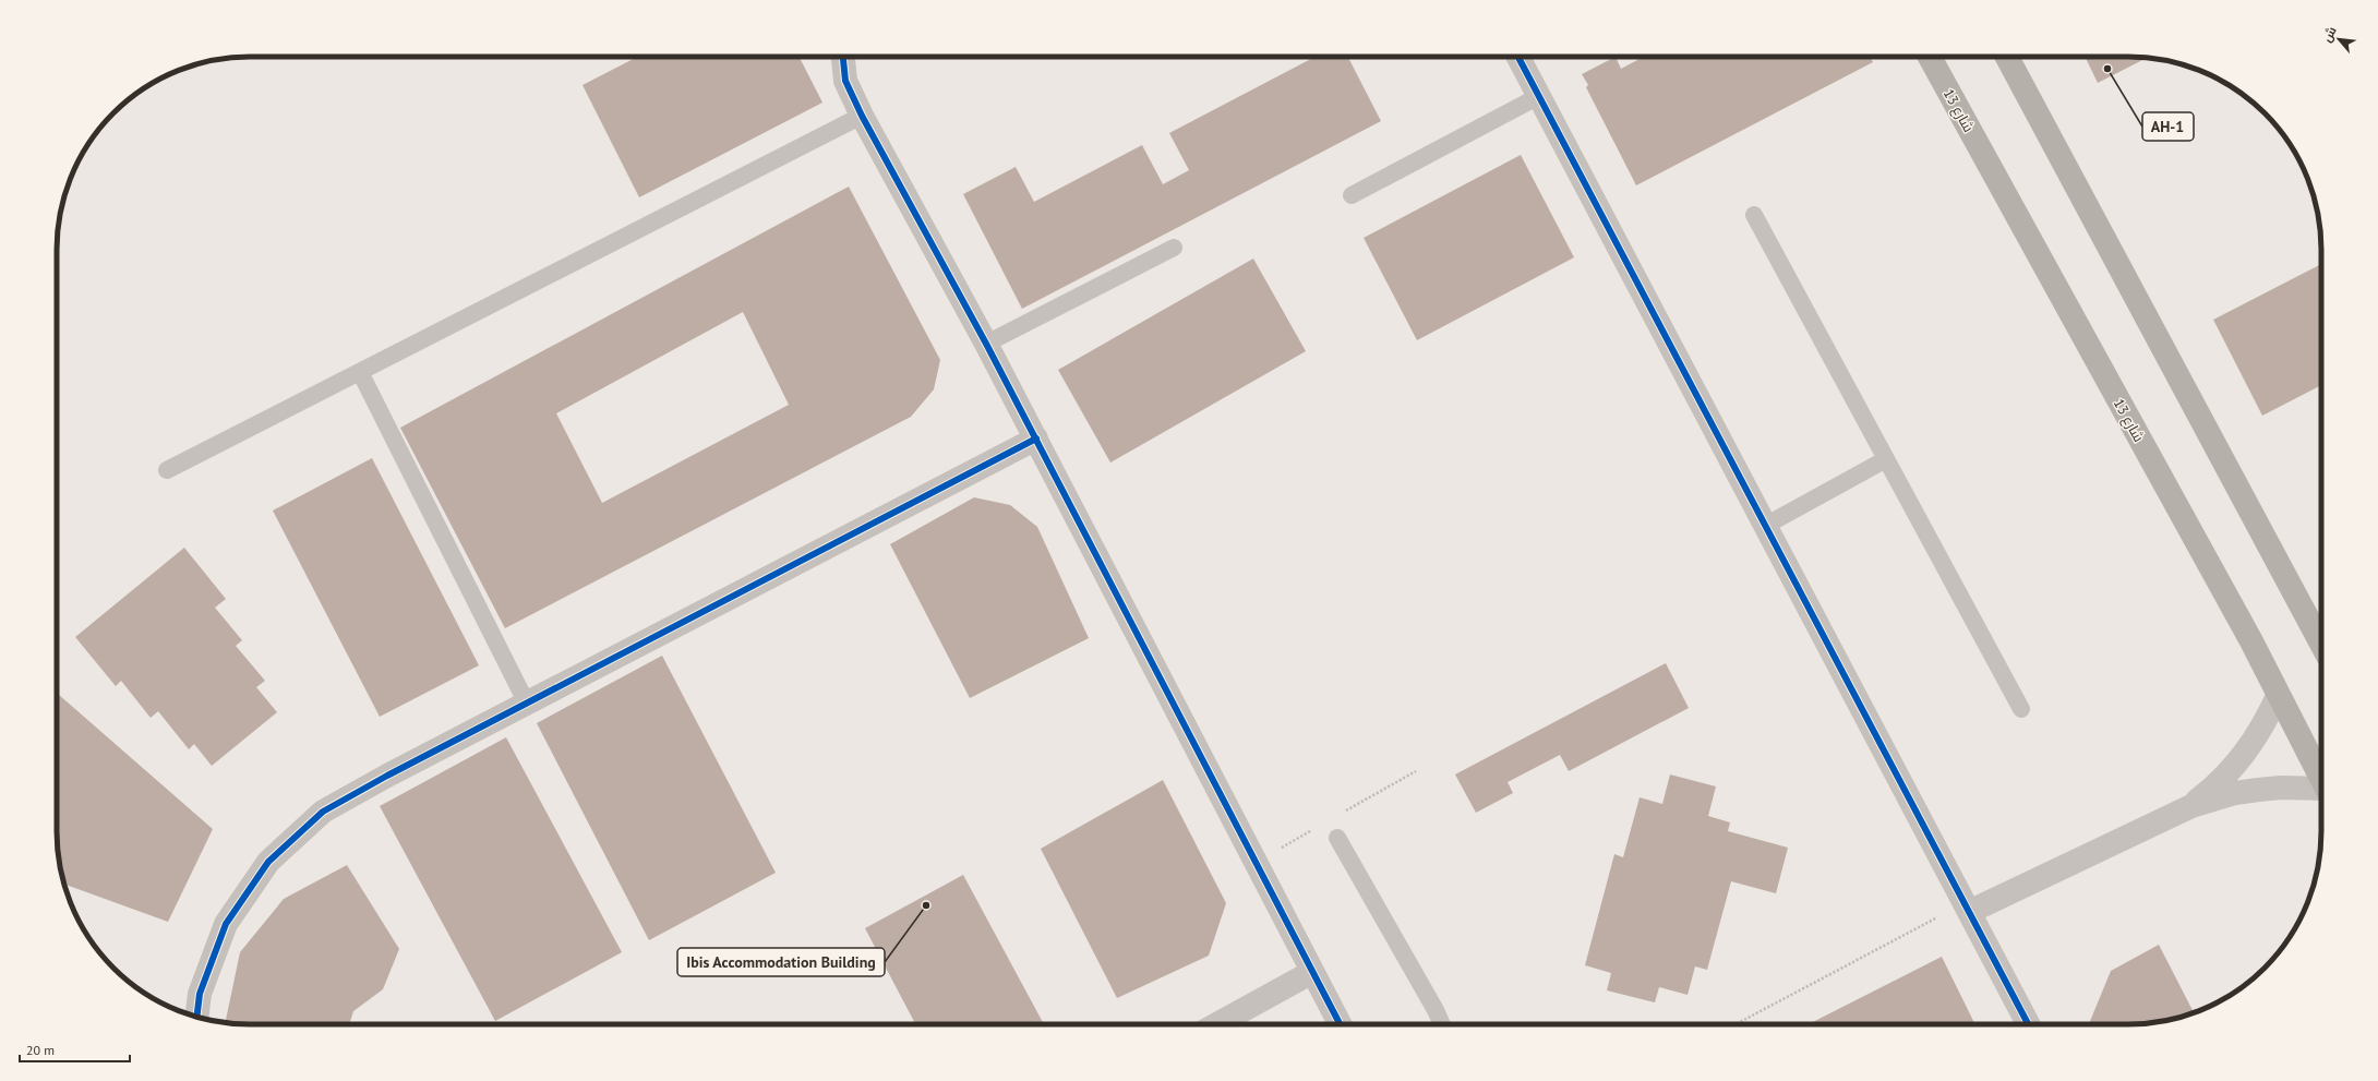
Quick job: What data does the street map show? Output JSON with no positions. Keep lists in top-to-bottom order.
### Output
{
  "streets": {
    "street": ["شارع 13"]
  },
  "places": ["AH-1", "Ibis Accommodation Building"],
  "scale_bar": "20 m",
  "north": "top left"
}
